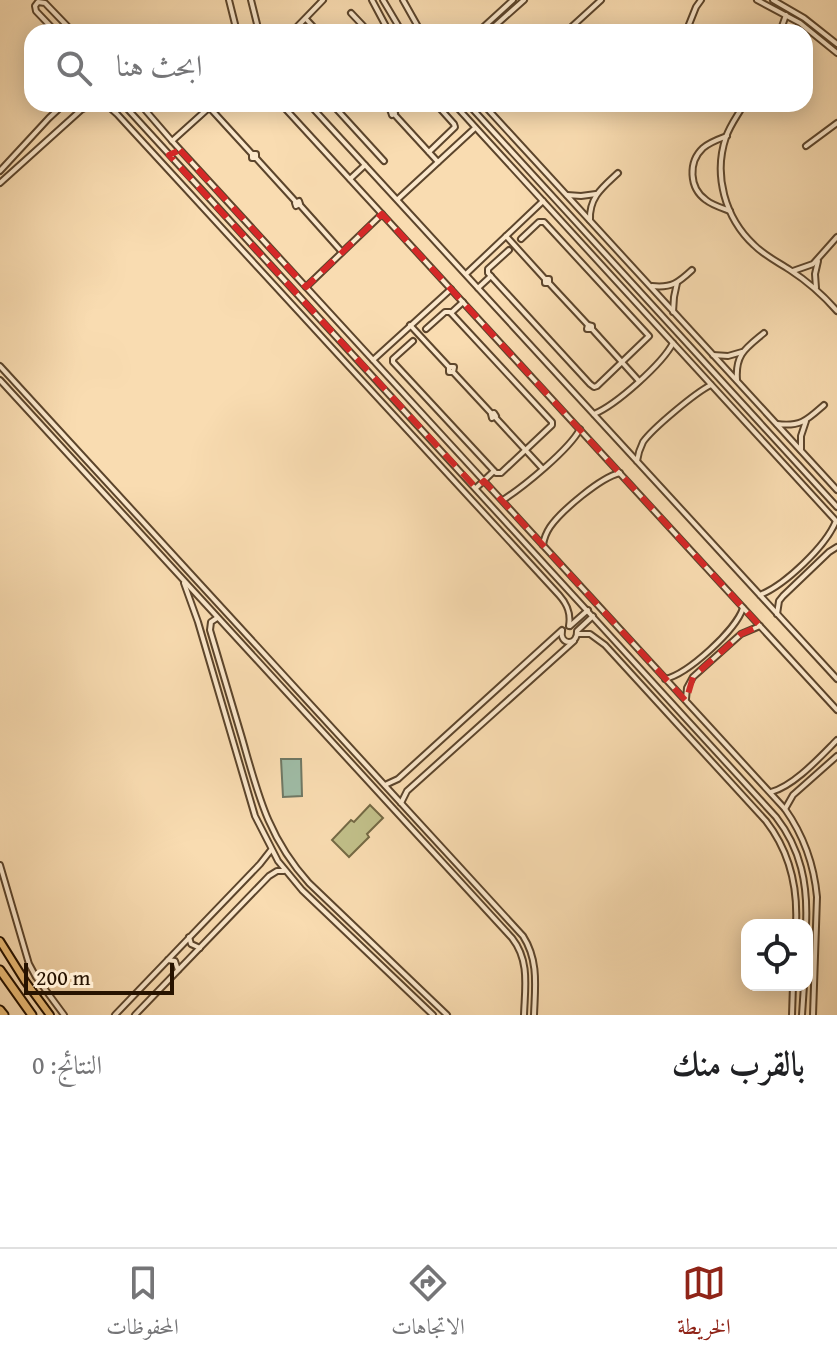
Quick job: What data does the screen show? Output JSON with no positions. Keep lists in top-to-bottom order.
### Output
{
  "scale_bar": "200 m",
  "page": {
    "search": "ابحث هنا",
    "scale": "200 m",
    "heading": ["بالقرب منك", "النتائج: 0"],
    "nav": ["الخريطة", "الاتجاهات", "المحفوظات"]
  }
}
